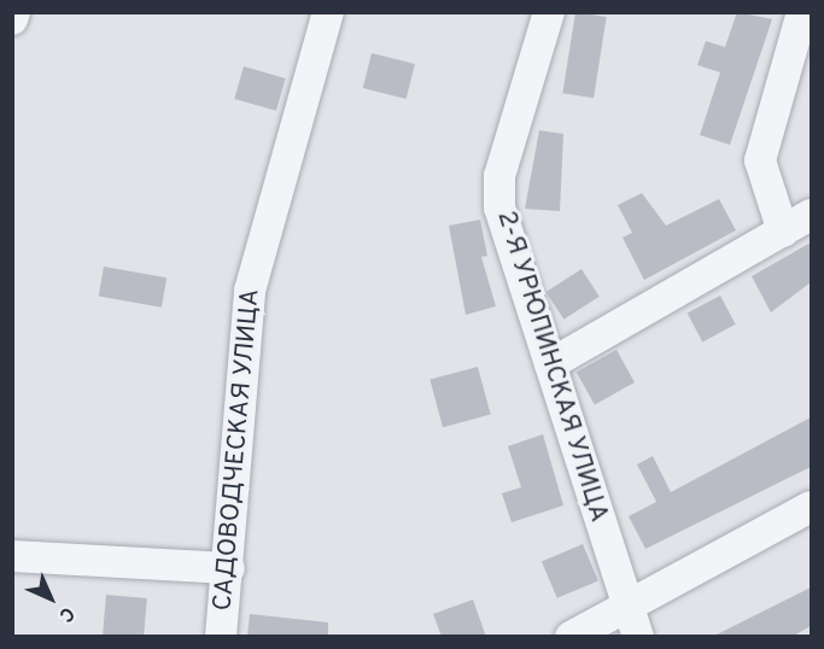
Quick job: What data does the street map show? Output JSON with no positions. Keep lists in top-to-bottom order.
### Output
{
  "streets": {
    "street": ["2-Я УРЮПИНСКАЯ УЛИЦА", "САДОВОДЧЕСКАЯ УЛИЦА"]
  },
  "north": "bottom right"
}
